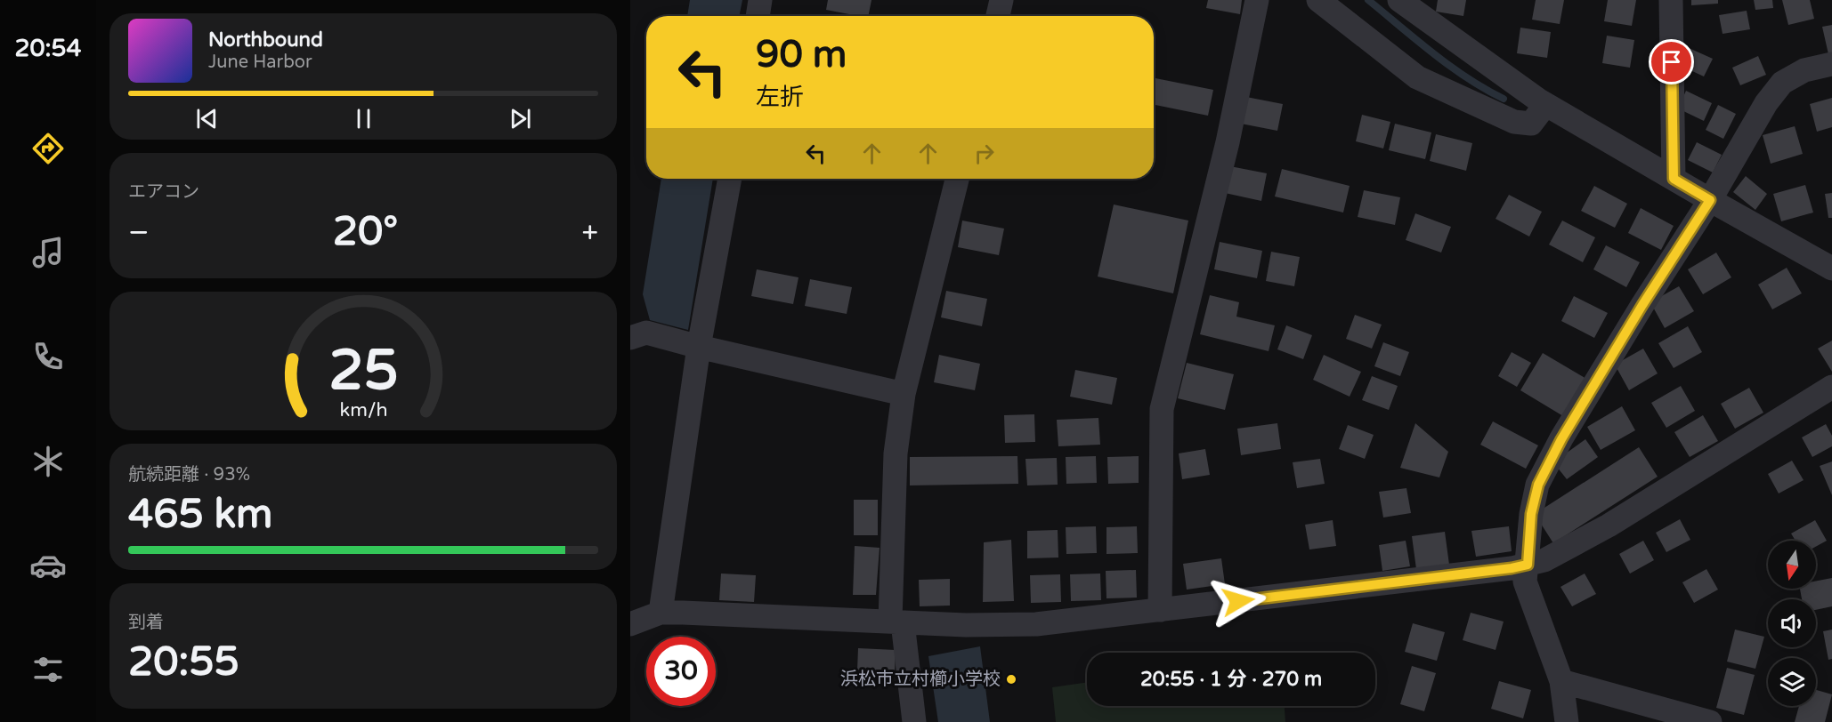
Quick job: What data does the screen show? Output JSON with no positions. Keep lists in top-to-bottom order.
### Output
{
  "places": ["浜松市立村櫛小学校"],
  "north": "bottom",
  "page": {
    "tabs": "20:54",
    "turn": ["90 m", "左折"],
    "song": ["Northbound", "June Harbor"],
    "tile": [
      "エアコン",
      ["航続距離 · 93%", "465 km"],
      ["到着", "20:55"]
    ],
    "heat": ["−", "20°", "+"],
    "limit": "30",
    "trip": "20:55 · 1 分 · 270 m",
    "gauge": ["25", "km/h"]
  }
}
